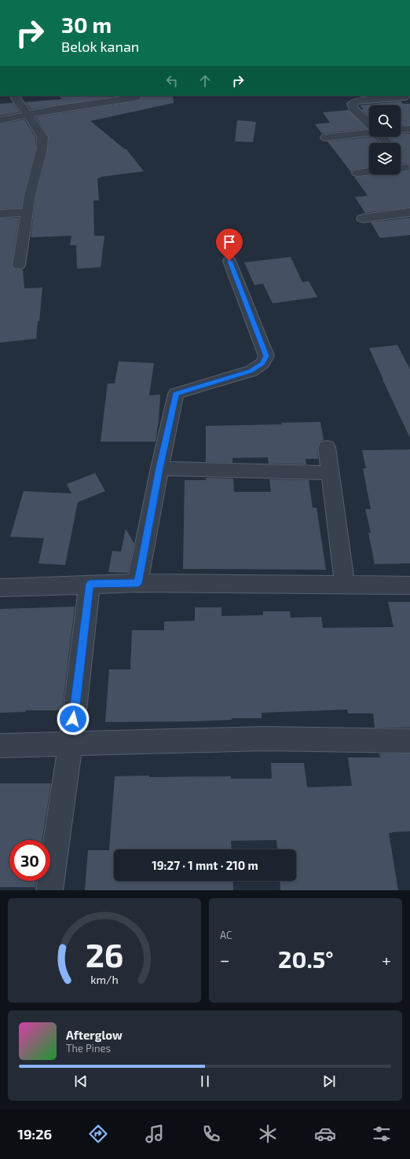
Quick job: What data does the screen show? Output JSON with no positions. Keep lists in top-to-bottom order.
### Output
{
  "page": {
    "turn": ["30 m", "Belok kanan"],
    "limit": "30",
    "trip": "19:27 · 1 mnt · 210 m",
    "tile": "AC",
    "heat": ["−", "20.5°", "+"],
    "song": ["Afterglow", "The Pines"],
    "tabs": "19:26",
    "gauge": ["26", "km/h"]
  }
}
